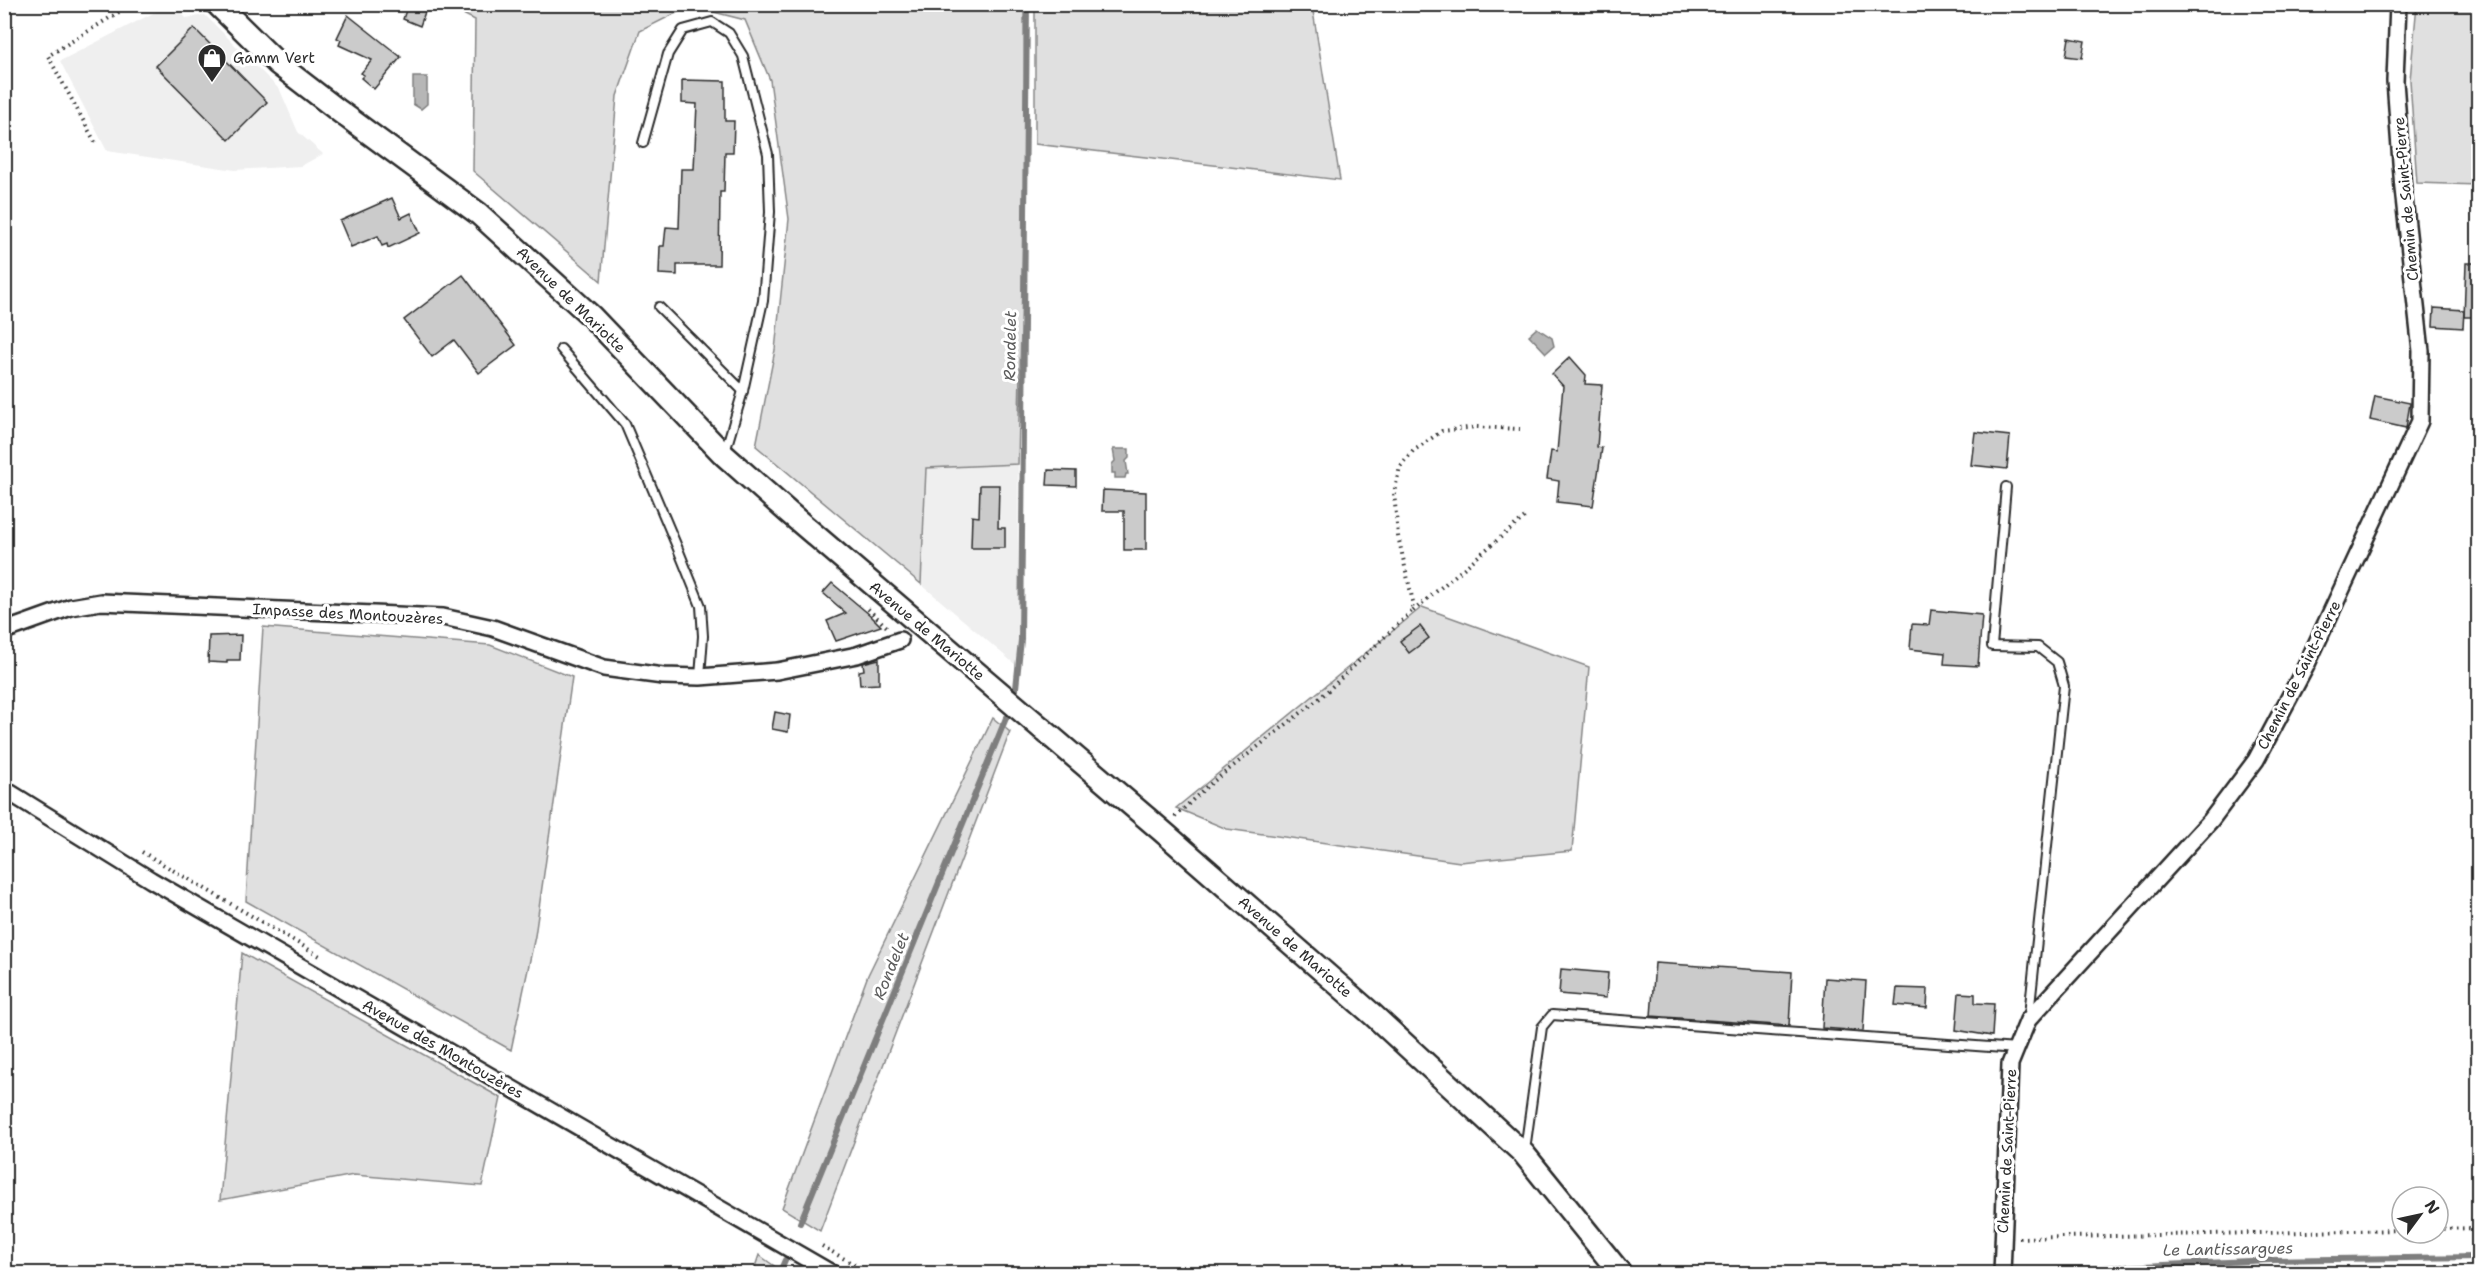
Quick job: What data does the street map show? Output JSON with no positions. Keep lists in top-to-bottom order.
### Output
{
  "streets": {
    "main road": ["Avenue de Mariotte"],
    "street": ["Chemin de Saint-Pierre", "Impasse des Montouzères", "Avenue des Montouzères"]
  },
  "water": ["Rondelet", "Le Lantissargues"],
  "places": {
    "shop": ["Gamm Vert"]
  },
  "north": "top right"
}
